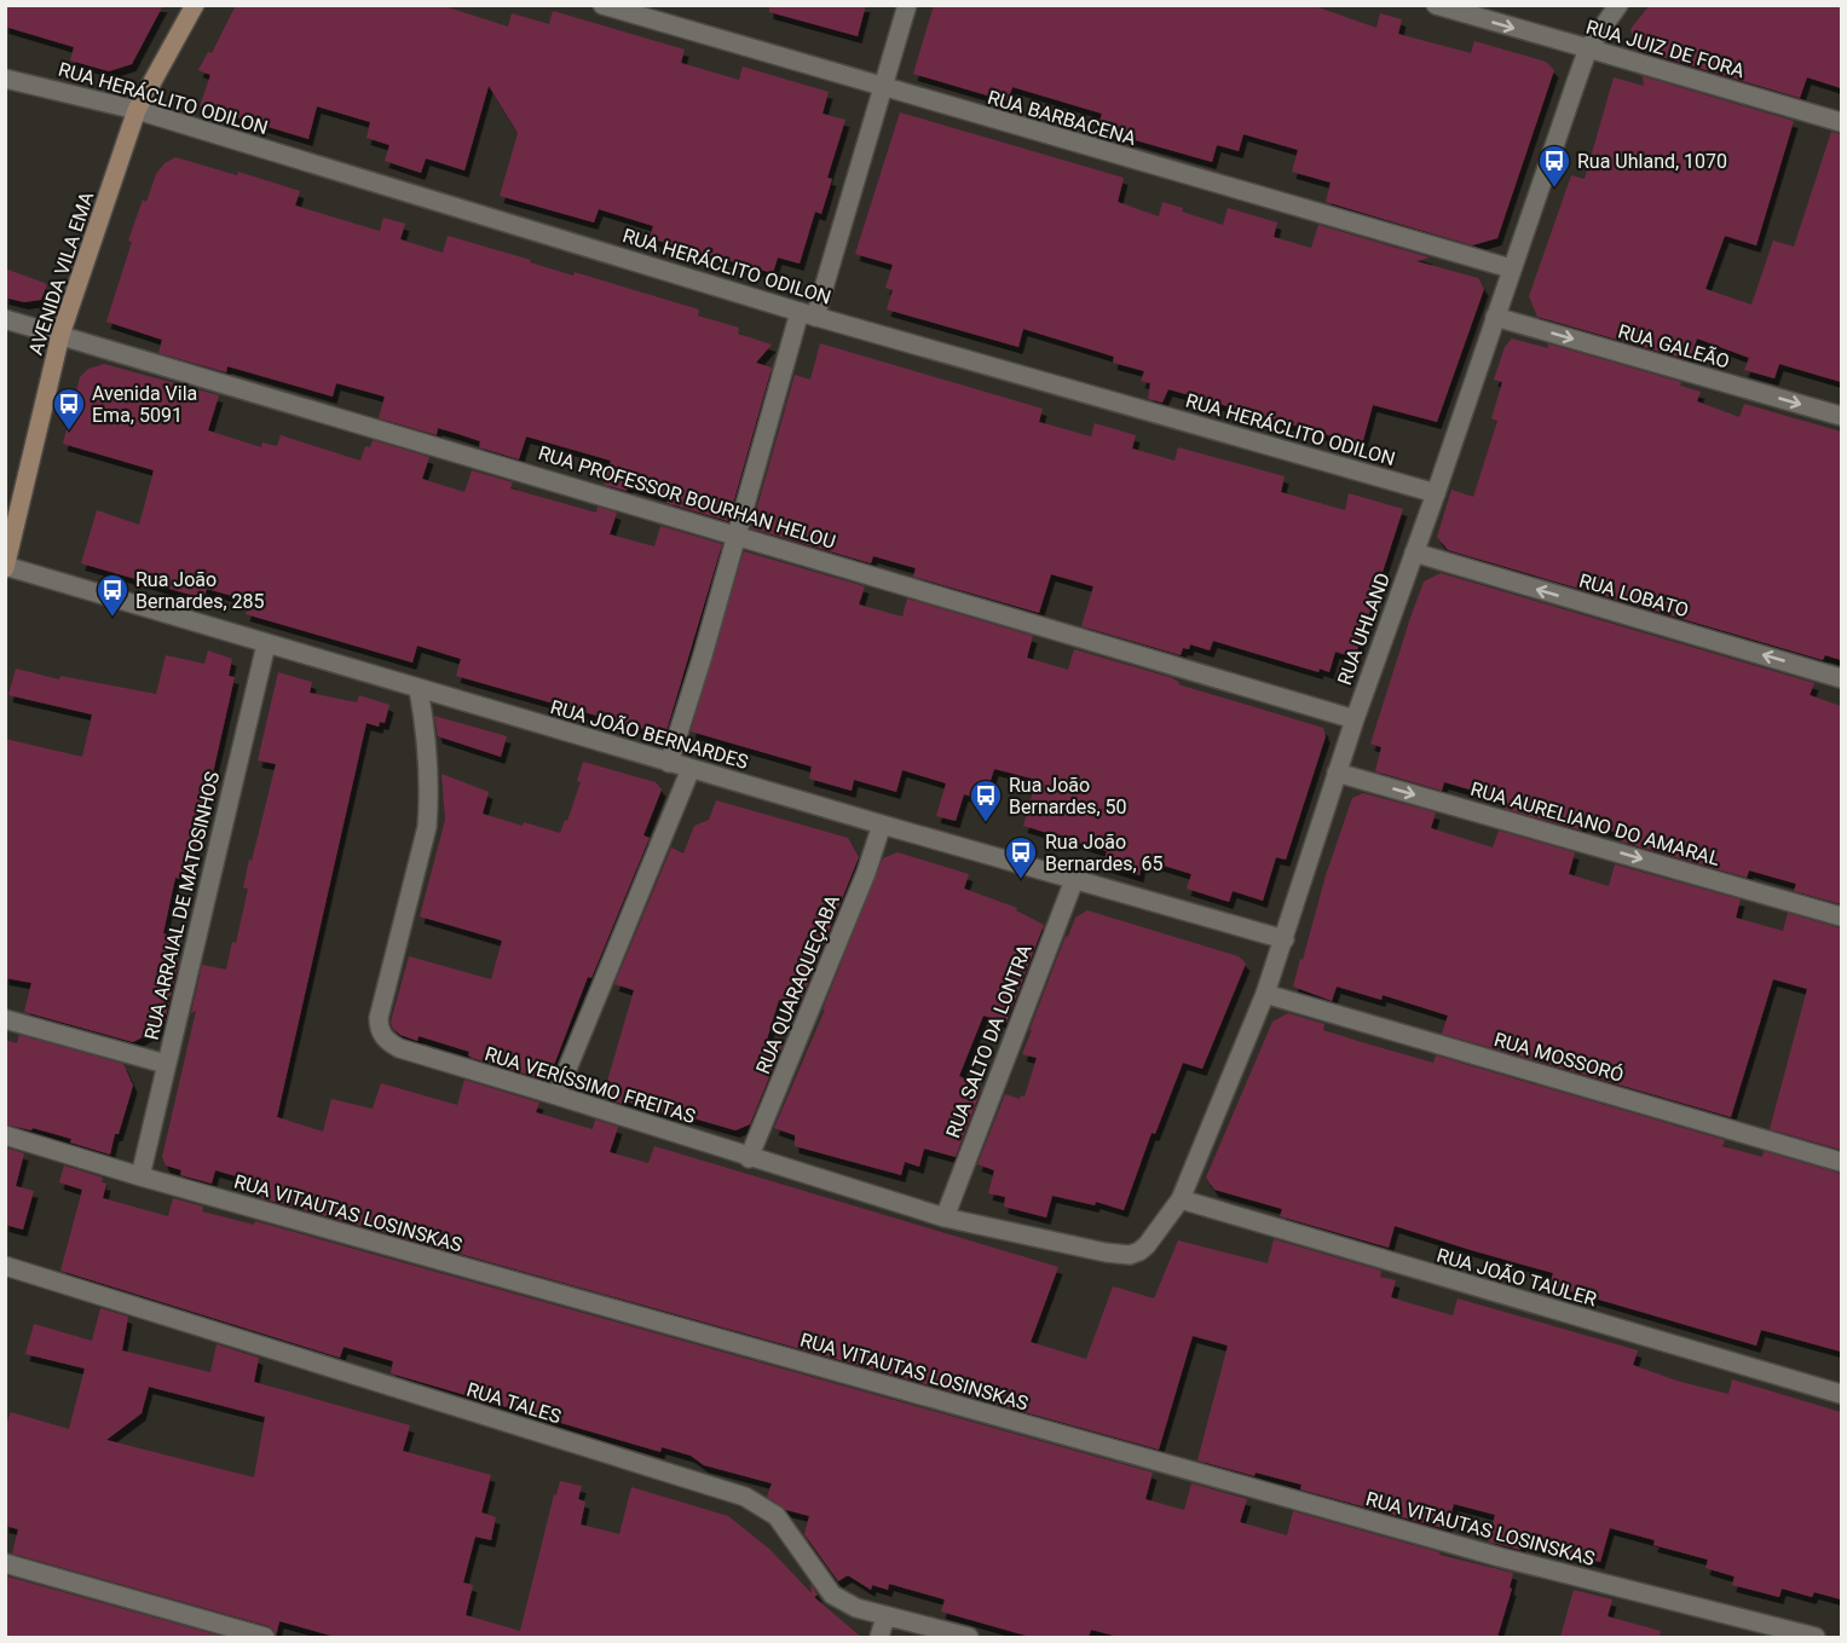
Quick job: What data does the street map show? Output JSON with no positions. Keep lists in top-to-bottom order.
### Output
{
  "streets": {
    "main road": ["AVENIDA VILA EMA"],
    "street": [
      "RUA JUIZ DE FORA",
      "RUA HERÁCLITO ODILON",
      "RUA BARBACENA",
      "RUA GALEÃO",
      "RUA PROFESSOR BOURHAN HELOU",
      "RUA LOBATO",
      "RUA UHLAND",
      "RUA JOÃO BERNARDES",
      "RUA AURELIANO DO AMARAL",
      "RUA ARRAIAL DE MATOSINHOS",
      "RUA QUARAQUEÇABA",
      "RUA SALTO DA LONTRA",
      "RUA MOSSORÓ",
      "RUA VERÍSSIMO FREITAS",
      "RUA VITAUTAS LOSINSKAS",
      "RUA JOÃO TAULER",
      "RUA TALES"
    ]
  },
  "crossings": [
    ["RUA JUIZ DE FORA", "RUA UHLAND"],
    ["RUA HERÁCLITO ODILON", "AVENIDA VILA EMA"],
    ["RUA HERÁCLITO ODILON", "RUA UHLAND"],
    ["RUA BARBACENA", "RUA UHLAND"],
    ["AVENIDA VILA EMA", "RUA PROFESSOR BOURHAN HELOU"],
    ["AVENIDA VILA EMA", "RUA JOÃO BERNARDES"],
    ["RUA GALEÃO", "RUA UHLAND"],
    ["RUA PROFESSOR BOURHAN HELOU", "RUA UHLAND"],
    ["RUA LOBATO", "RUA UHLAND"],
    ["RUA UHLAND", "RUA JOÃO BERNARDES"],
    ["RUA UHLAND", "RUA AURELIANO DO AMARAL"],
    ["RUA UHLAND", "RUA MOSSORÓ"],
    ["RUA UHLAND", "RUA VERÍSSIMO FREITAS"],
    ["RUA UHLAND", "RUA JOÃO TAULER"],
    ["RUA JOÃO BERNARDES", "RUA ARRAIAL DE MATOSINHOS"],
    ["RUA JOÃO BERNARDES", "RUA QUARAQUEÇABA"],
    ["RUA JOÃO BERNARDES", "RUA SALTO DA LONTRA"],
    ["RUA JOÃO BERNARDES", "RUA VERÍSSIMO FREITAS"],
    ["RUA ARRAIAL DE MATOSINHOS", "RUA VITAUTAS LOSINSKAS"],
    ["RUA QUARAQUEÇABA", "RUA VERÍSSIMO FREITAS"],
    ["RUA SALTO DA LONTRA", "RUA VERÍSSIMO FREITAS"]
  ],
  "one_way": [
    "RUA JUIZ DE FORA",
    "RUA GALEÃO",
    "RUA LOBATO",
    "RUA AURELIANO DO AMARAL"
  ],
  "places": {
    "bus stop": [
      "Rua Uhland, 1070",
      "Avenida Vila Ema, 5091",
      "Rua João Bernardes, 285",
      "Rua João Bernardes, 50",
      "Rua João Bernardes, 65"
    ]
  }
}
